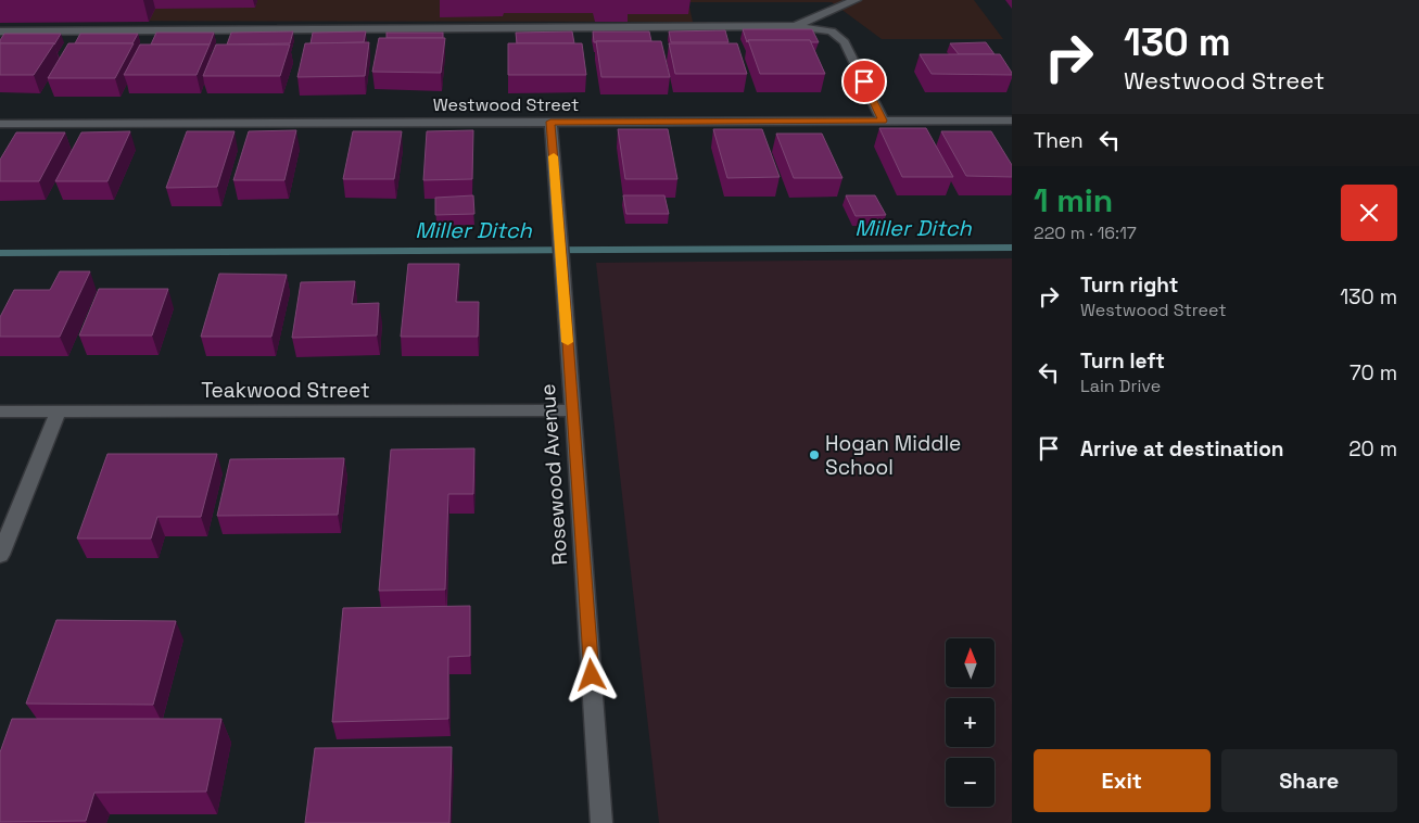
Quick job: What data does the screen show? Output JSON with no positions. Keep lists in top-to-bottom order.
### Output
{
  "streets": {
    "street": ["Westwood Street", "Teakwood Street", "Rosewood Avenue"]
  },
  "crossings": [
    ["Westwood Street", "Rosewood Avenue"],
    ["Teakwood Street", "Rosewood Avenue"]
  ],
  "water": ["Miller Ditch"],
  "places": ["Hogan Middle School"],
  "north": "top",
  "page": {
    "turn": ["130 m", "Westwood Street"],
    "then": "Then",
    "heading": ["1 min", "220 m · 16:17"],
    "list": [
      {
        "name": "Turn right",
        "note": "Westwood Street",
        "value": "130 m"
      },
      {
        "name": "Turn left",
        "note": "Lain Drive",
        "value": "70 m"
      },
      {
        "name": "Arrive at destination",
        "value": "20 m"
      }
    ],
    "map_buttons": ["+", "−"],
    "buttons": ["Exit", "Share"]
  }
}
